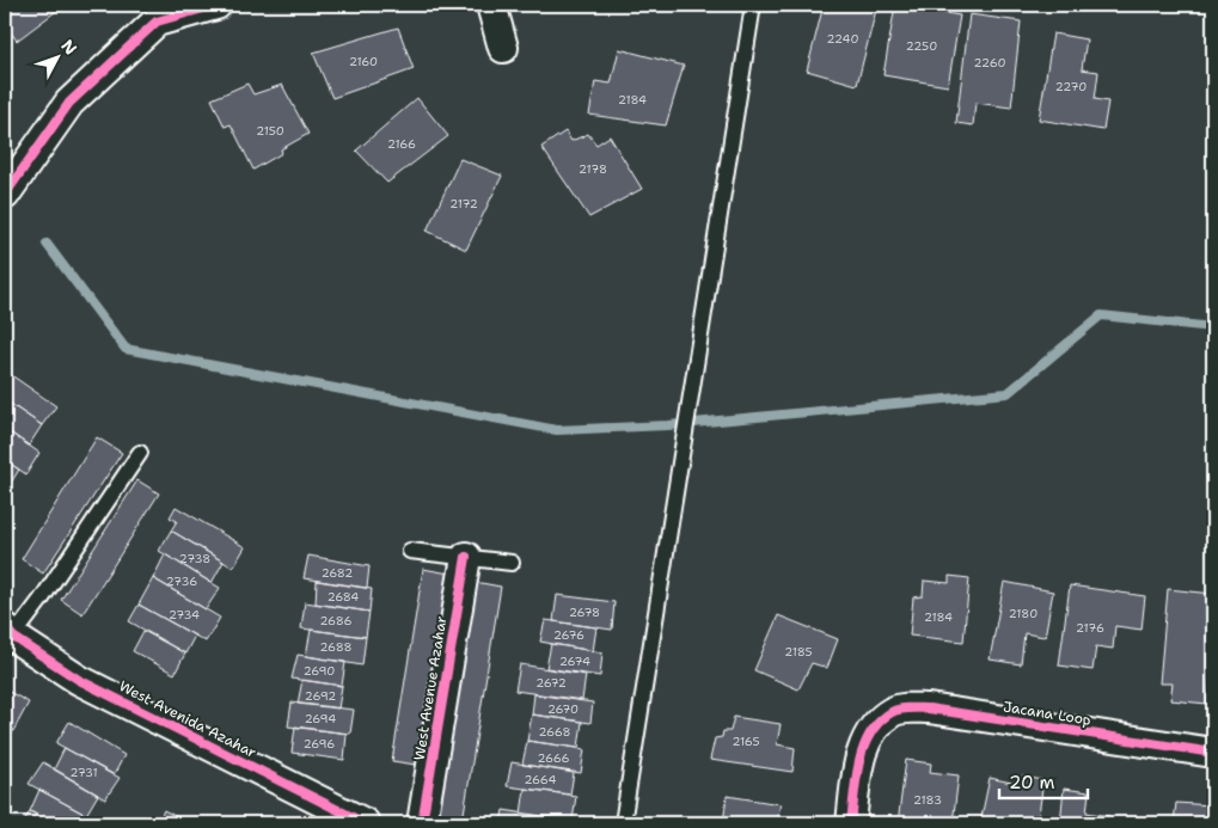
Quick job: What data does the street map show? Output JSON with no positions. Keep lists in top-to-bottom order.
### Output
{
  "streets": {
    "street": ["West Avenue Azahar", "Jacana Loop", "West Avenida Azahar"]
  },
  "house_numbers": [
    "2240",
    "2250",
    "2160",
    "2260",
    "2270",
    "2184",
    "2150",
    "2166",
    "2178",
    "2172",
    "2738",
    "2682",
    "2736",
    "2684",
    "2678",
    "2180",
    "2734",
    "2184",
    "2686",
    "2176",
    "2676",
    "2688",
    "2185",
    "2674",
    "2690",
    "2672",
    "2692",
    "2670",
    "2694",
    "2668",
    "2165",
    "2696",
    "2666",
    "2731",
    "2664",
    "2183"
  ],
  "scale_bar": "20 m",
  "north": "top right"
}
